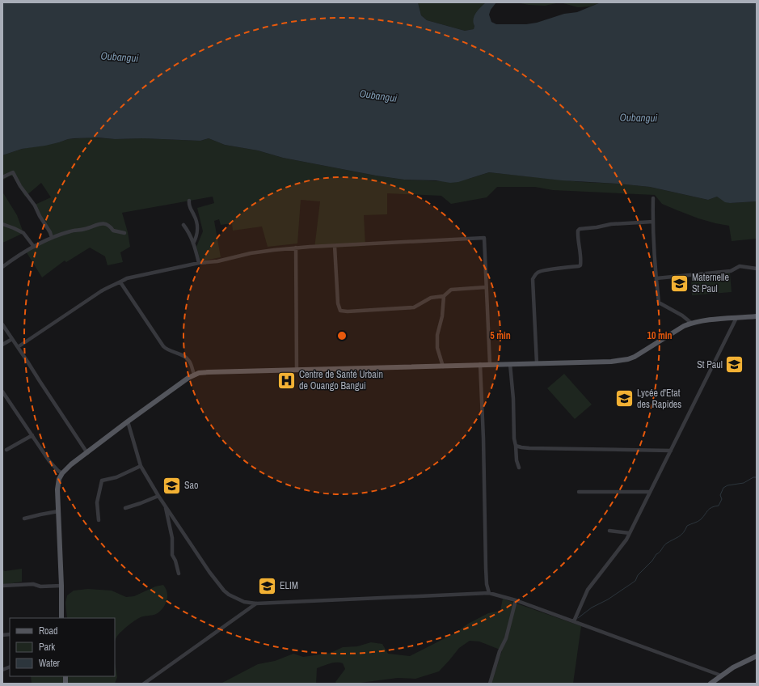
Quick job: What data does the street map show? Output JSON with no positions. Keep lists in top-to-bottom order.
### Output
{
  "water": ["Oubangui"],
  "places": {
    "school or university": [
      "Maternelle St Paul",
      "St Paul",
      "Lycée d'Etat des Rapides",
      "Sao",
      "ELIM"
    ],
    "hospital": ["Centre de Santé Urbain de Ouango Bangui"]
  },
  "legend": ["Road", "Park", "Water"],
  "rings": ["5 min", "10 min"]
}
